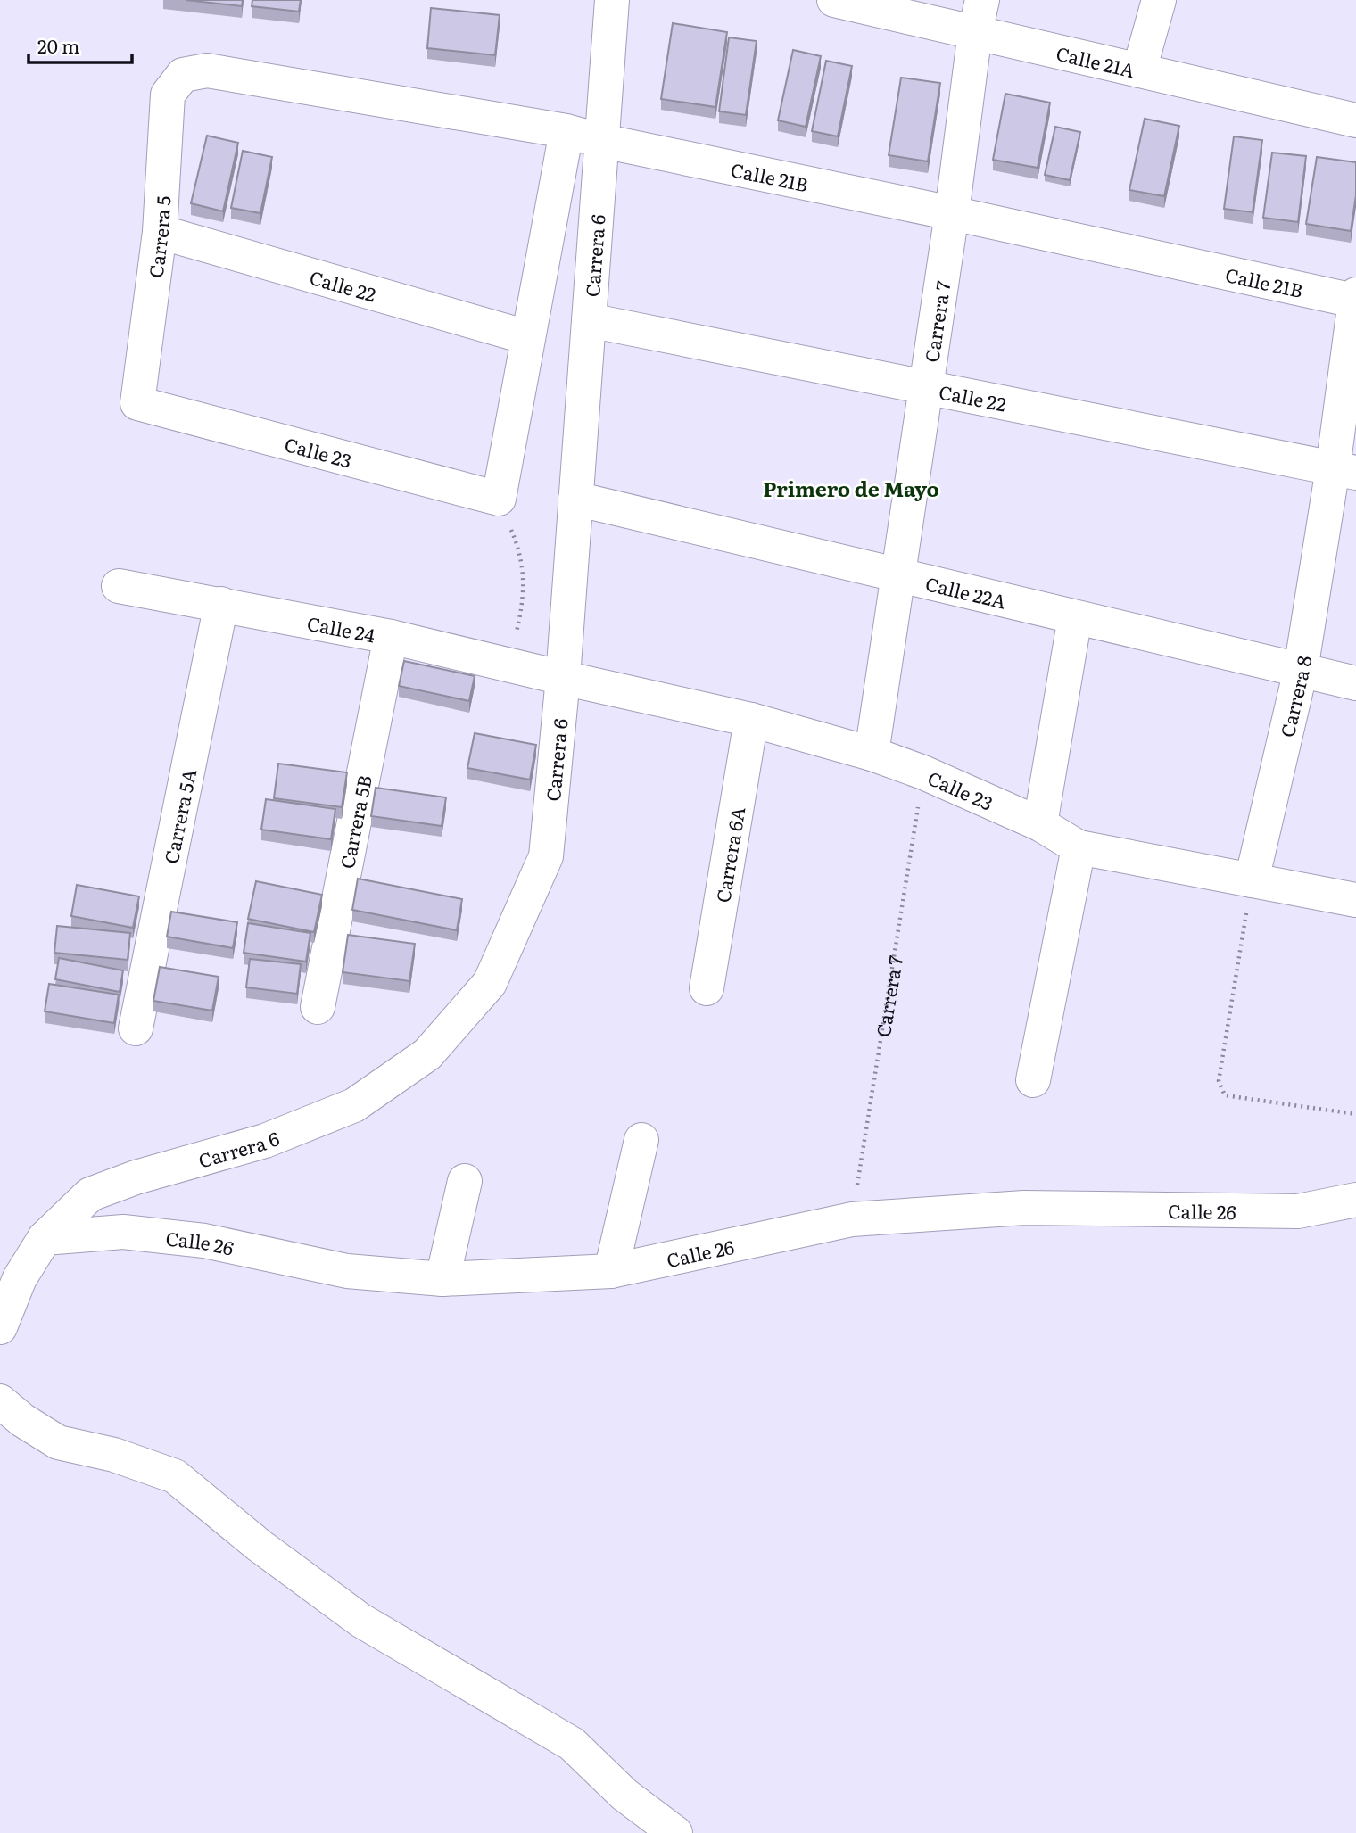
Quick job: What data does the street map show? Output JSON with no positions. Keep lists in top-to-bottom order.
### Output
{
  "streets": {
    "street": [
      "Calle 21A",
      "Calle 21B",
      "Carrera 5",
      "Carrera 6",
      "Calle 22",
      "Carrera 7",
      "Calle 23",
      "Calle 22A",
      "Calle 24",
      "Carrera 8",
      "Carrera 5A",
      "Carrera 5B",
      "Carrera 6A",
      "Calle 26"
    ]
  },
  "crossings": [
    ["Calle 21A", "Carrera 7"],
    ["Calle 21B", "Carrera 5"],
    ["Calle 21B", "Carrera 6"],
    ["Calle 21B", "Carrera 7"],
    ["Calle 21B", "Carrera 8"],
    ["Carrera 5", "Calle 22"],
    ["Carrera 5", "Calle 23"],
    ["Carrera 6", "Calle 22"],
    ["Carrera 6", "Calle 23"],
    ["Carrera 6", "Calle 22A"],
    ["Carrera 6", "Calle 24"],
    ["Carrera 6", "Calle 26"],
    ["Calle 22", "Carrera 7"],
    ["Calle 22", "Carrera 8"],
    ["Carrera 7", "Calle 23"],
    ["Carrera 7", "Calle 22A"],
    ["Carrera 7", "Calle 26"],
    ["Calle 23", "Calle 24"],
    ["Calle 23", "Carrera 8"],
    ["Calle 23", "Carrera 6A"],
    ["Calle 22A", "Carrera 8"],
    ["Calle 24", "Carrera 5A"],
    ["Calle 24", "Carrera 5B"]
  ],
  "districts": ["Primero de Mayo"],
  "scale_bar": "20 m"
}
